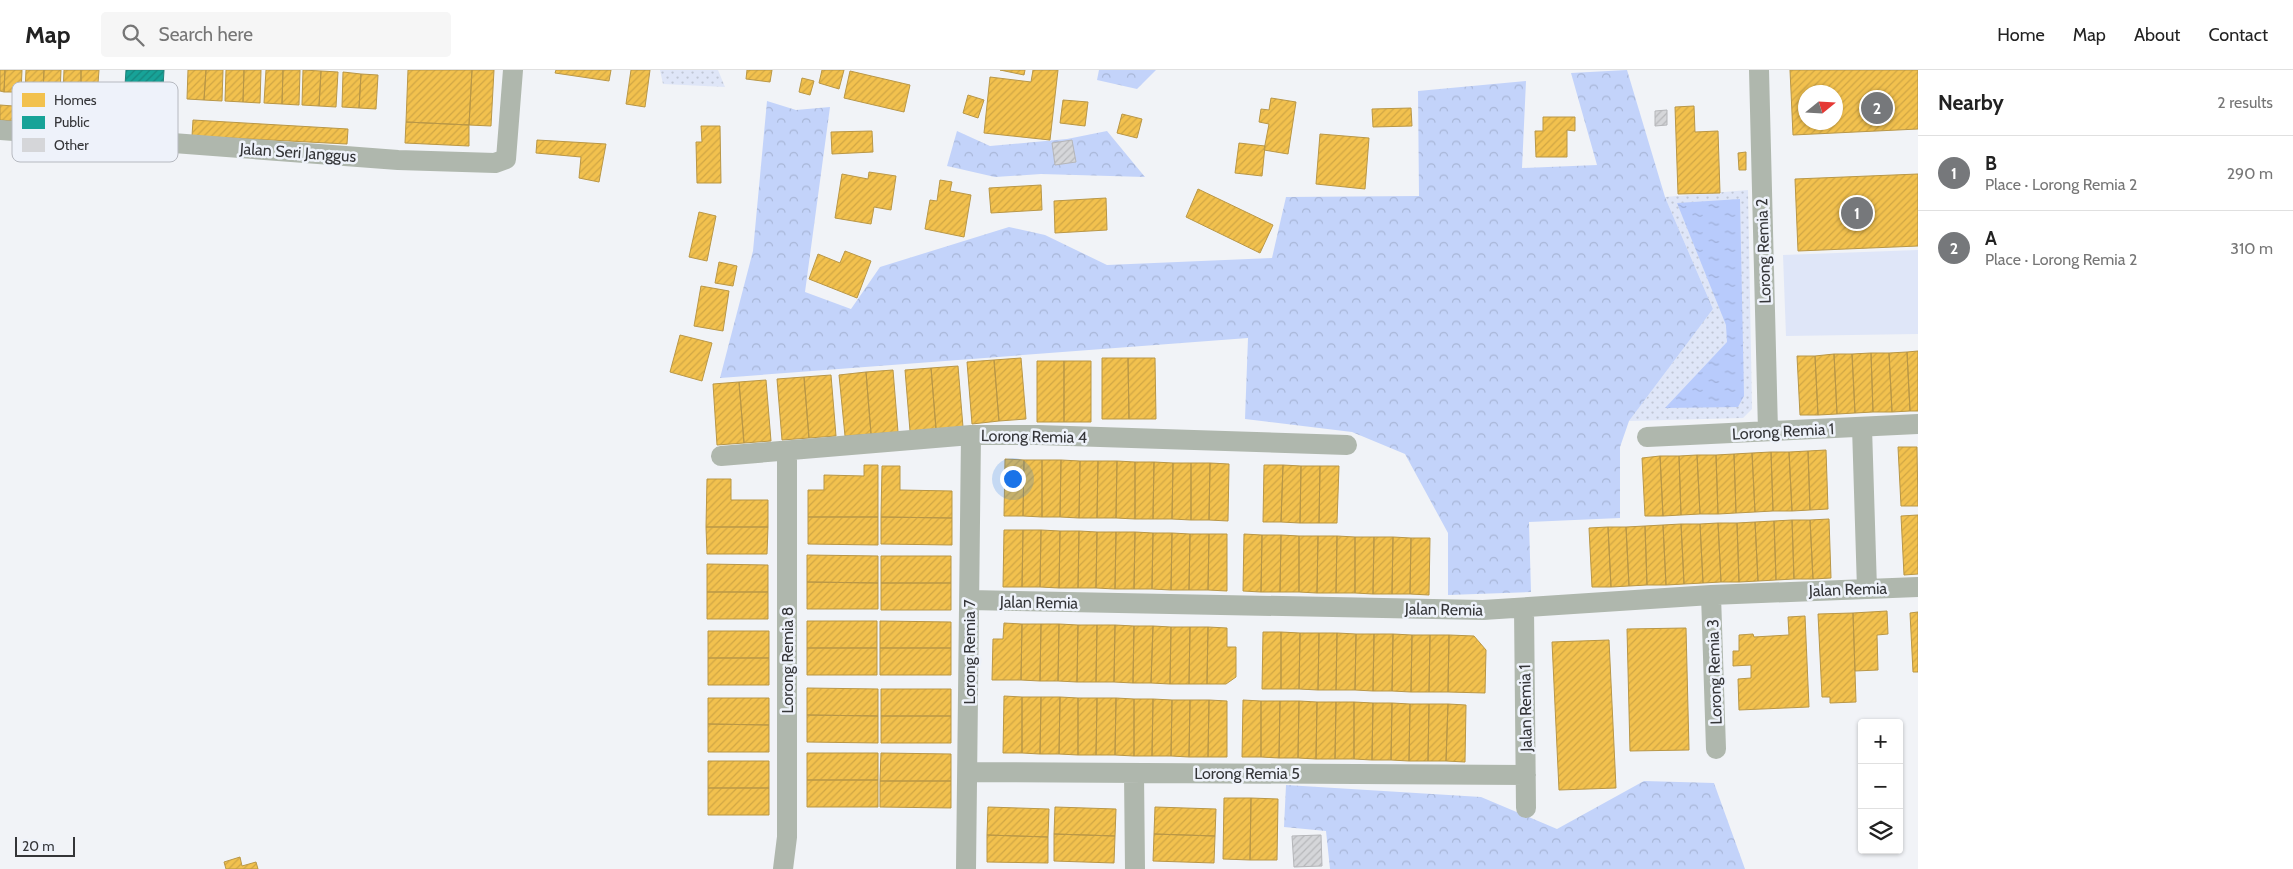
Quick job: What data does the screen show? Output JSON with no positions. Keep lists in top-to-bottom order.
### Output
{
  "streets": {
    "street": [
      "Jalan Seri Janggus",
      "Lorong Remia 2",
      "Lorong Remia 1",
      "Lorong Remia 4",
      "Jalan Remia",
      "Lorong Remia 7",
      "Lorong Remia 8",
      "Lorong Remia 3",
      "Jalan Remia 1",
      "Lorong Remia 5"
    ]
  },
  "crossings": [
    ["Lorong Remia 2", "Lorong Remia 1"],
    ["Lorong Remia 4", "Lorong Remia 7"],
    ["Lorong Remia 4", "Lorong Remia 8"],
    ["Jalan Remia", "Lorong Remia 7"],
    ["Jalan Remia", "Lorong Remia 3"],
    ["Jalan Remia", "Jalan Remia 1"],
    ["Lorong Remia 7", "Lorong Remia 5"],
    ["Jalan Remia 1", "Lorong Remia 5"]
  ],
  "legend": ["Homes", "Public", "Other"],
  "scale_bar": "20 m",
  "north": "right",
  "page": {
    "header": "Map",
    "search": "Search here",
    "nav": [
      "Home",
      "Map",
      "About",
      "Contact"
    ],
    "heading": ["Nearby", "2 results"],
    "pins": ["2", "1"],
    "list": [
      {
        "mark": "1",
        "name": "B",
        "note": "Place · Lorong Remia 2",
        "value": "290 m"
      },
      {
        "mark": "2",
        "name": "A",
        "note": "Place · Lorong Remia 2",
        "value": "310 m"
      }
    ],
    "map_buttons": ["+", "−"],
    "scale": "20 m"
  }
}
